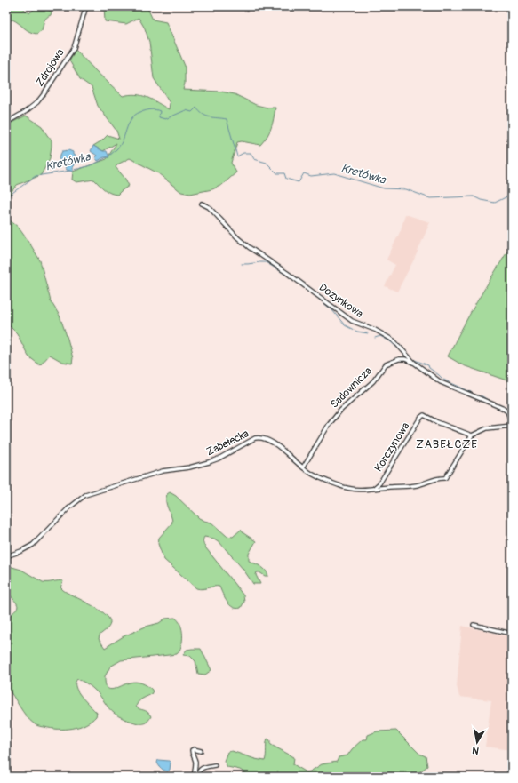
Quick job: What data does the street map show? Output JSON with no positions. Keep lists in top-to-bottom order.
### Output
{
  "streets": {
    "street": [
      "Zdrojowa",
      "Dożynkowa",
      "Sadownicza",
      "Zabełecka",
      "Korczynowa"
    ]
  },
  "crossings": [
    ["Dożynkowa", "Sadownicza"],
    ["Sadownicza", "Zabełecka"],
    ["Zabełecka", "Korczynowa"]
  ],
  "districts": ["ZABEŁCZE"],
  "water": ["Kretówka"],
  "north": "bottom"
}
